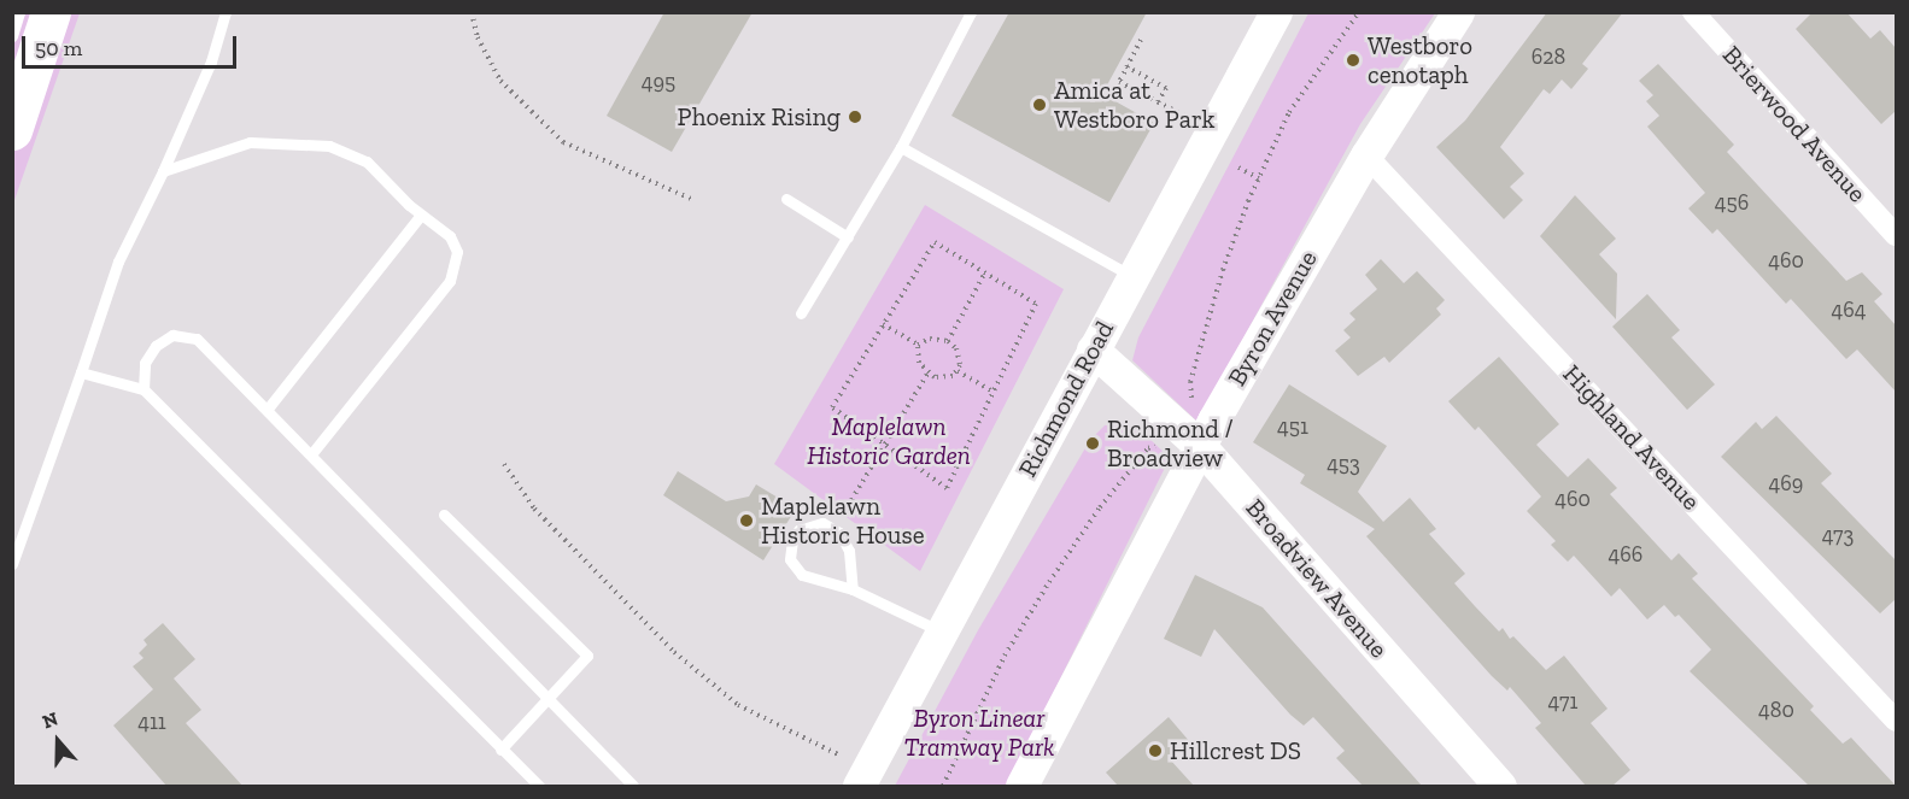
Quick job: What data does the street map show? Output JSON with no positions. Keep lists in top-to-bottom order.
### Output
{
  "streets": {
    "street": [
      "Brierwood Avenue",
      "Byron Avenue",
      "Richmond Road",
      "Highland Avenue",
      "Broadview Avenue"
    ]
  },
  "crossings": [
    ["Byron Avenue", "Highland Avenue"],
    ["Byron Avenue", "Broadview Avenue"],
    ["Richmond Road", "Broadview Avenue"]
  ],
  "parks": ["Maplelawn Historic Garden", "Byron Linear Tramway Park"],
  "places": [
    "Westboro cenotaph",
    "Amica at Westboro Park",
    "Phoenix Rising",
    "Richmond / Broadview",
    "Maplelawn Historic House",
    "Hillcrest DS"
  ],
  "house_numbers": [
    "628",
    "495",
    "456",
    "460",
    "464",
    "451",
    "453",
    "469",
    "460",
    "473",
    "466",
    "471",
    "480",
    "411"
  ],
  "scale_bar": "50 m",
  "north": "top"
}
